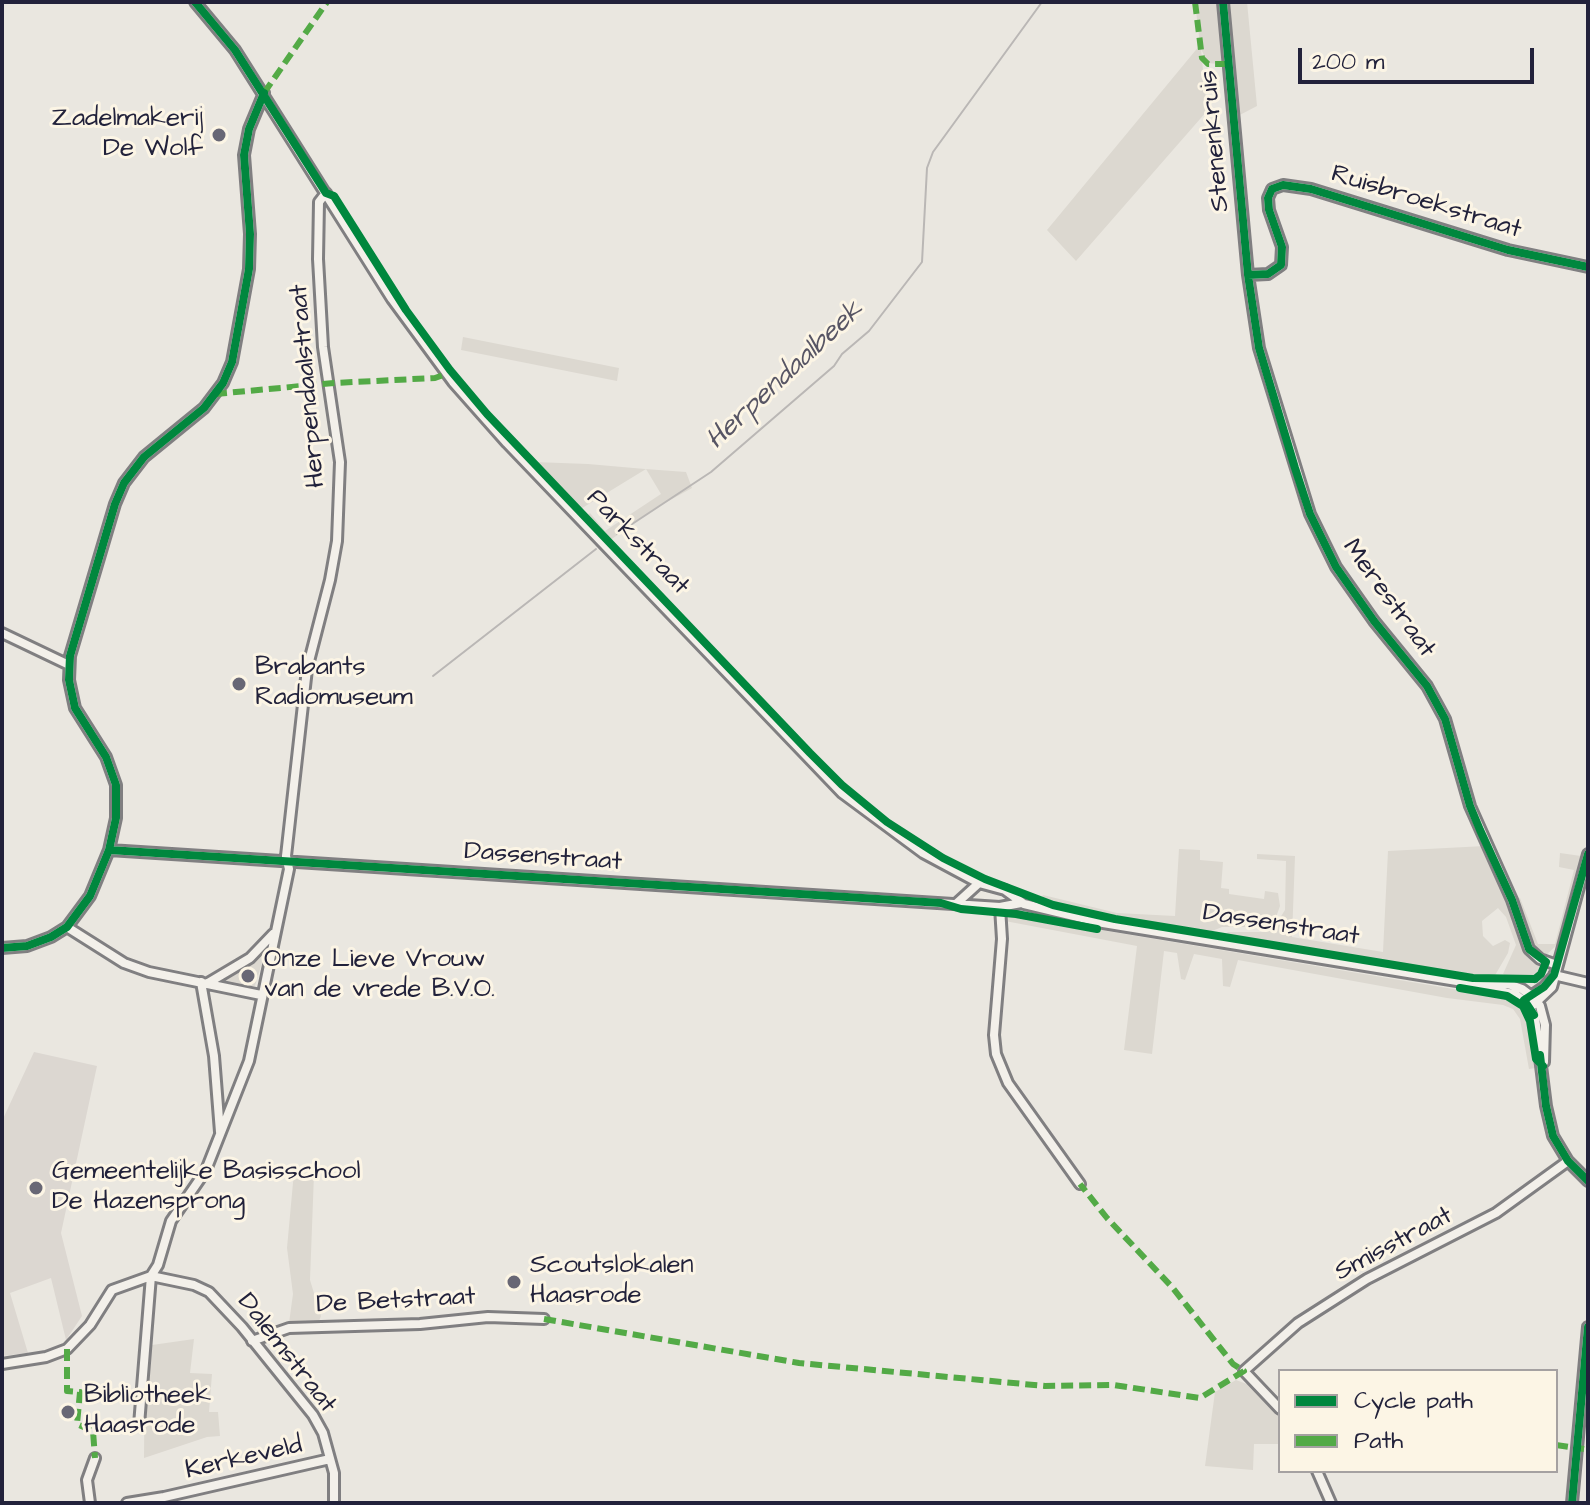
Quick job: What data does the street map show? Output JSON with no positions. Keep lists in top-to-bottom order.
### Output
{
  "streets": {
    "street": [
      "Stenenkruis",
      "Ruisbroekstraat",
      "Herpendaalstraat",
      "Parkstraat",
      "Merestraat",
      "Dassenstraat",
      "Smisstraat",
      "De Betstraat",
      "Dalemstraat",
      "Kerkeveld"
    ]
  },
  "crossings": [
    ["Stenenkruis", "Ruisbroekstraat"],
    ["Stenenkruis", "Merestraat"],
    ["Ruisbroekstraat", "Merestraat"],
    ["Herpendaalstraat", "Parkstraat"],
    ["Herpendaalstraat", "Dassenstraat"],
    ["Herpendaalstraat", "Dalemstraat"],
    ["Parkstraat", "Dassenstraat"],
    ["De Betstraat", "Dalemstraat"],
    ["Dalemstraat", "Kerkeveld"]
  ],
  "water": ["Herpendaalbeek"],
  "places": [
    "Zadelmakerij De Wolf",
    "Brabants Radiomuseum",
    "Onze Lieve Vrouw van de vrede B.V.O.",
    "Gemeentelijke Basisschool De Hazensprong",
    "Scoutslokalen Haasrode",
    "Bibliotheek Haasrode"
  ],
  "legend": ["Cycle path", "Path"],
  "scale_bar": "200 m"
}
